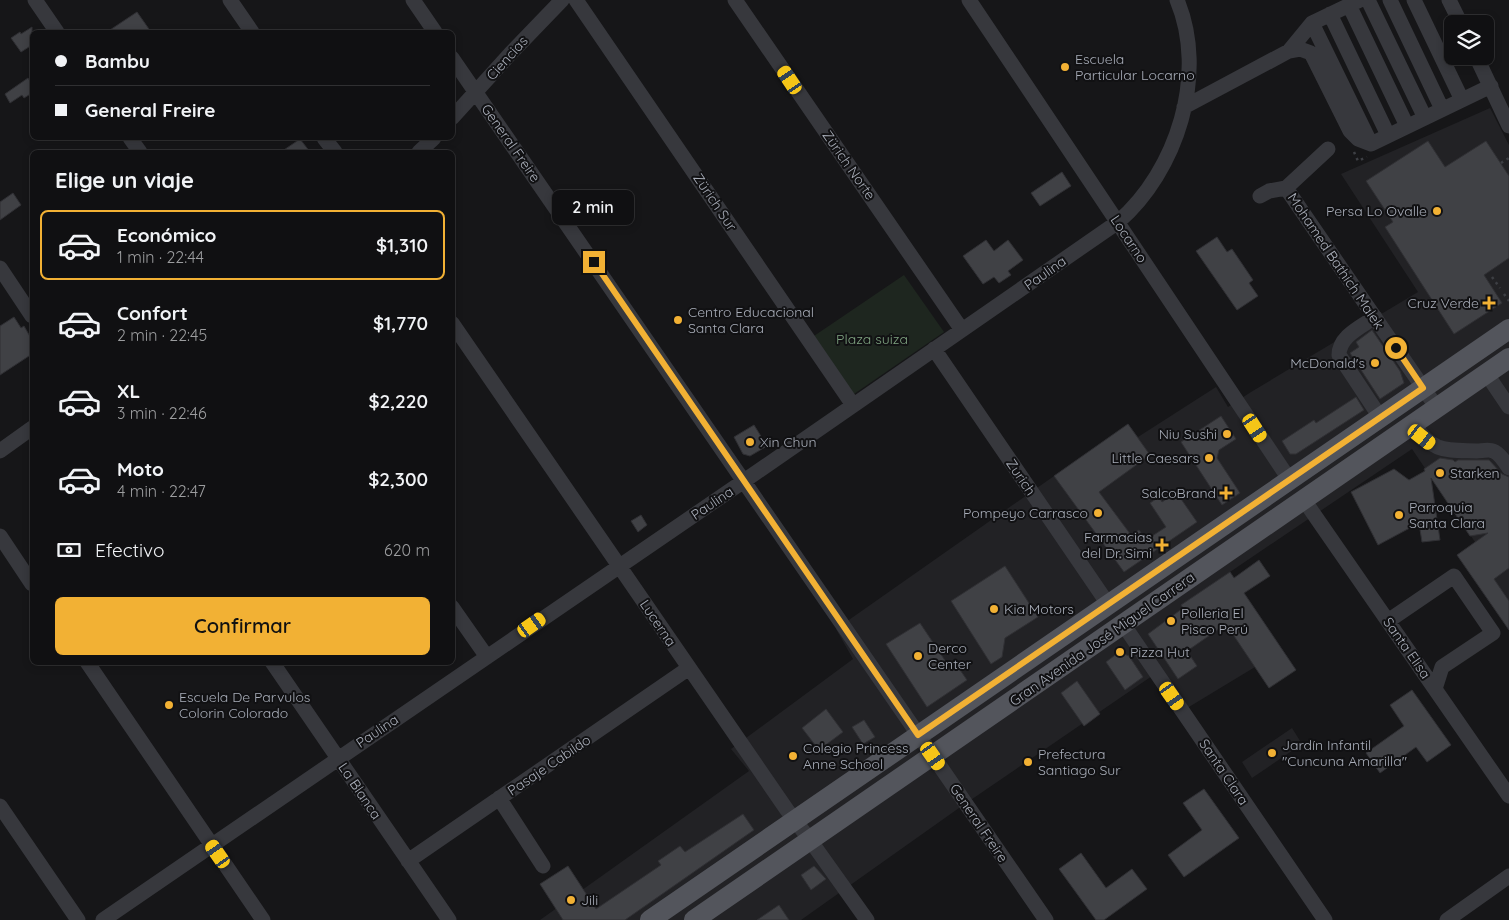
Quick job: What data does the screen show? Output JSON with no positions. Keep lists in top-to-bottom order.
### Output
{
  "streets": {
    "main road": ["Gran Avenida José Miguel Carrera"],
    "street": [
      "Ciencias",
      "General Freire",
      "Zürich Norte",
      "Zürich Sur",
      "Locarno",
      "Mohamed Bathich Malek",
      "Paulina",
      "Zurich",
      "Lucerna",
      "Santa Elisa",
      "Pasaje Cabildo",
      "Santa Clara",
      "La Blanca"
    ]
  },
  "crossings": [
    ["Ciencias", "General Freire"],
    ["General Freire", "Paulina"],
    ["General Freire", "Gran Avenida José Miguel Carrera"],
    ["Zürich Norte", "Paulina"],
    ["Zürich Sur", "Paulina"],
    ["Locarno", "Paulina"],
    ["Locarno", "Gran Avenida José Miguel Carrera"],
    ["Mohamed Bathich Malek", "Gran Avenida José Miguel Carrera"],
    ["Paulina", "Zurich"],
    ["Paulina", "Lucerna"],
    ["Paulina", "La Blanca"],
    ["Zurich", "Gran Avenida José Miguel Carrera"],
    ["Lucerna", "Gran Avenida José Miguel Carrera"],
    ["Lucerna", "Pasaje Cabildo"],
    ["Gran Avenida José Miguel Carrera", "Santa Elisa"],
    ["Gran Avenida José Miguel Carrera", "Santa Clara"],
    ["Pasaje Cabildo", "La Blanca"]
  ],
  "parks": ["Plaza suiza"],
  "places": {
    "other": [
      "Escuela Particular Locarno",
      "Persa Lo Ovalle",
      "Centro Educacional Santa Clara",
      "McDonald's",
      "Niu Sushi",
      "Xin Chun",
      "Little Caesars",
      "Starken",
      "Pompeyo Carrasco",
      "Parroquia Santa Clara",
      "Kia Motors",
      "Polleria El Pisco Perú",
      "Pizza Hut",
      "Derco Center",
      "Escuela De Parvulos Colorin Colorado",
      "Jardín Infantil \"Cuncuna Amarilla\"",
      "Colegio Princess Anne School",
      "Prefectura Santiago Sur",
      "Jili"
    ],
    "health": ["Cruz Verde", "SalcoBrand", "Farmacias del Dr. Simi"]
  },
  "page": {
    "banner": ["Bambu", "General Freire"],
    "heading": "Elige un viaje",
    "bubble": "2 min",
    "list": [
      {
        "name": "Económico",
        "note": "1 min · 22:44",
        "value": "$1,310"
      },
      {
        "name": "Confort",
        "note": "2 min · 22:45",
        "value": "$1,770"
      },
      {
        "name": "XL",
        "note": "3 min · 22:46",
        "value": "$2,220"
      },
      {
        "name": "Moto",
        "note": "4 min · 22:47",
        "value": "$2,300"
      }
    ],
    "pay": ["Efectivo", "620 m"],
    "buttons": "Confirmar"
  }
}
